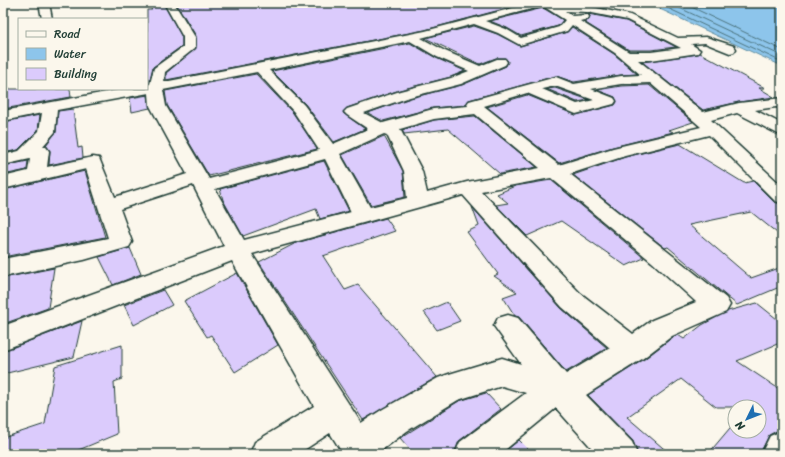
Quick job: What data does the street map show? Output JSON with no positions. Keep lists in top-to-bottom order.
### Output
{
  "legend": ["Road", "Water", "Building"],
  "north": "bottom left"
}
